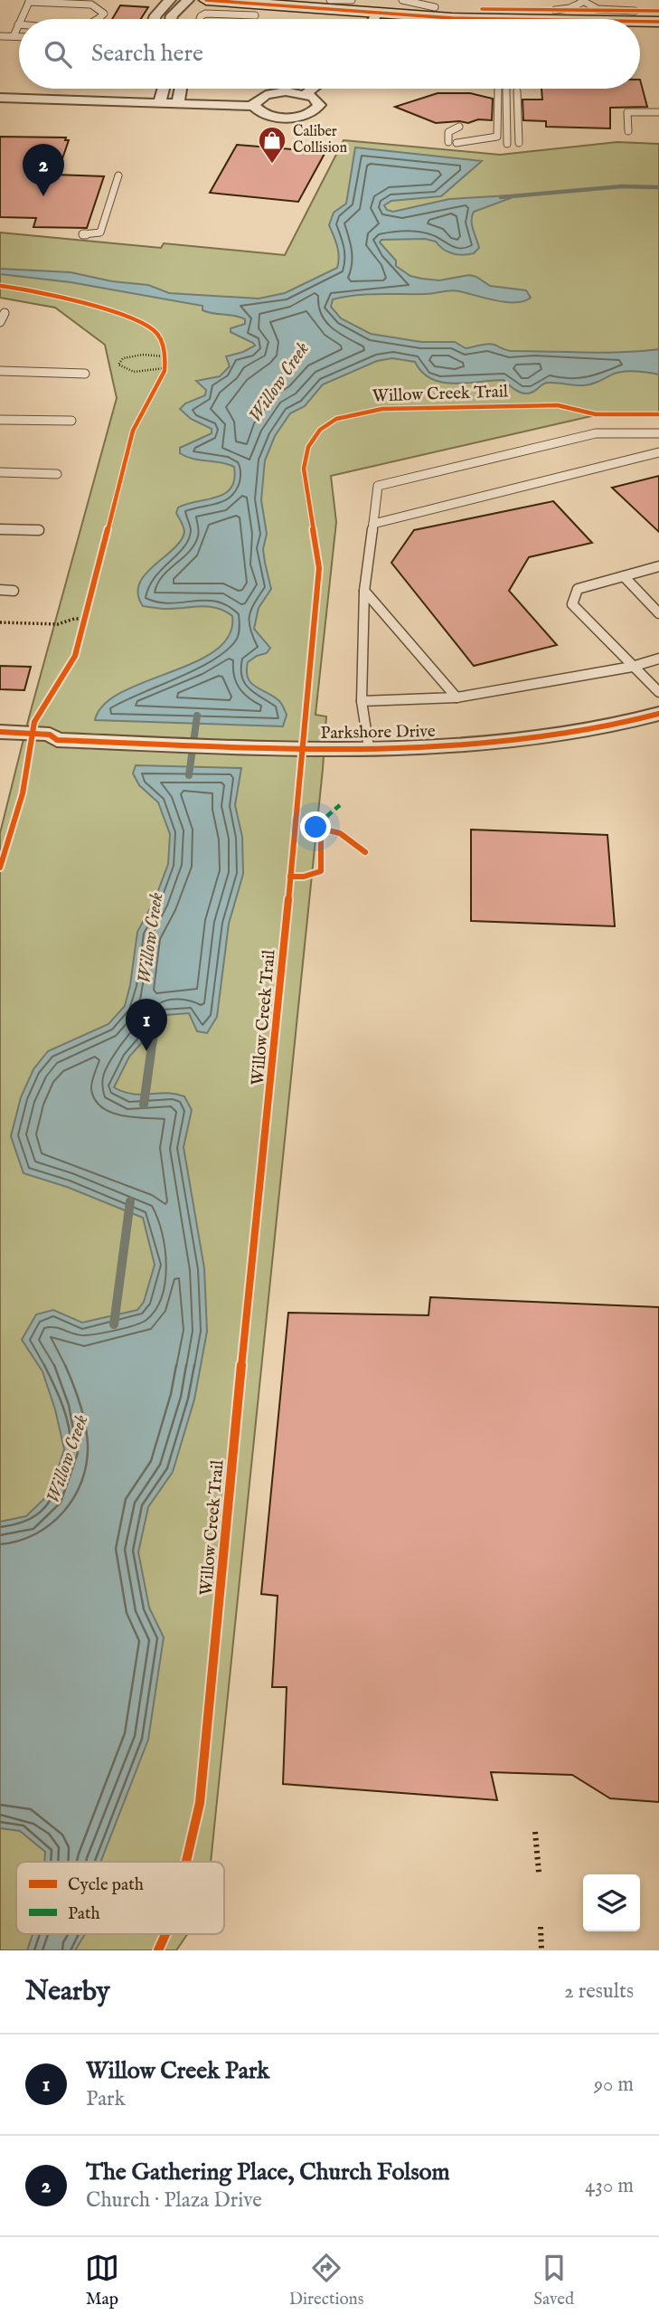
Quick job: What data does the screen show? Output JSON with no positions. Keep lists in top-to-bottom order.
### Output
{
  "streets": {
    "street": ["Parkshore Drive"],
    "cycle path": ["Willow Creek Trail"]
  },
  "water": ["Willow Creek"],
  "places": {
    "shop": ["Caliber Collision"]
  },
  "legend": ["Cycle path", "Path"],
  "page": {
    "search": "Search here",
    "pins": ["2", "1"],
    "heading": ["Nearby", "2 results"],
    "list": [
      {
        "mark": "1",
        "name": "Willow Creek Park",
        "note": "Park",
        "value": "90 m"
      },
      {
        "mark": "2",
        "name": "The Gathering Place, Church Folsom",
        "note": "Church · Plaza Drive",
        "value": "430 m"
      }
    ],
    "nav": ["Map", "Directions", "Saved"]
  }
}
